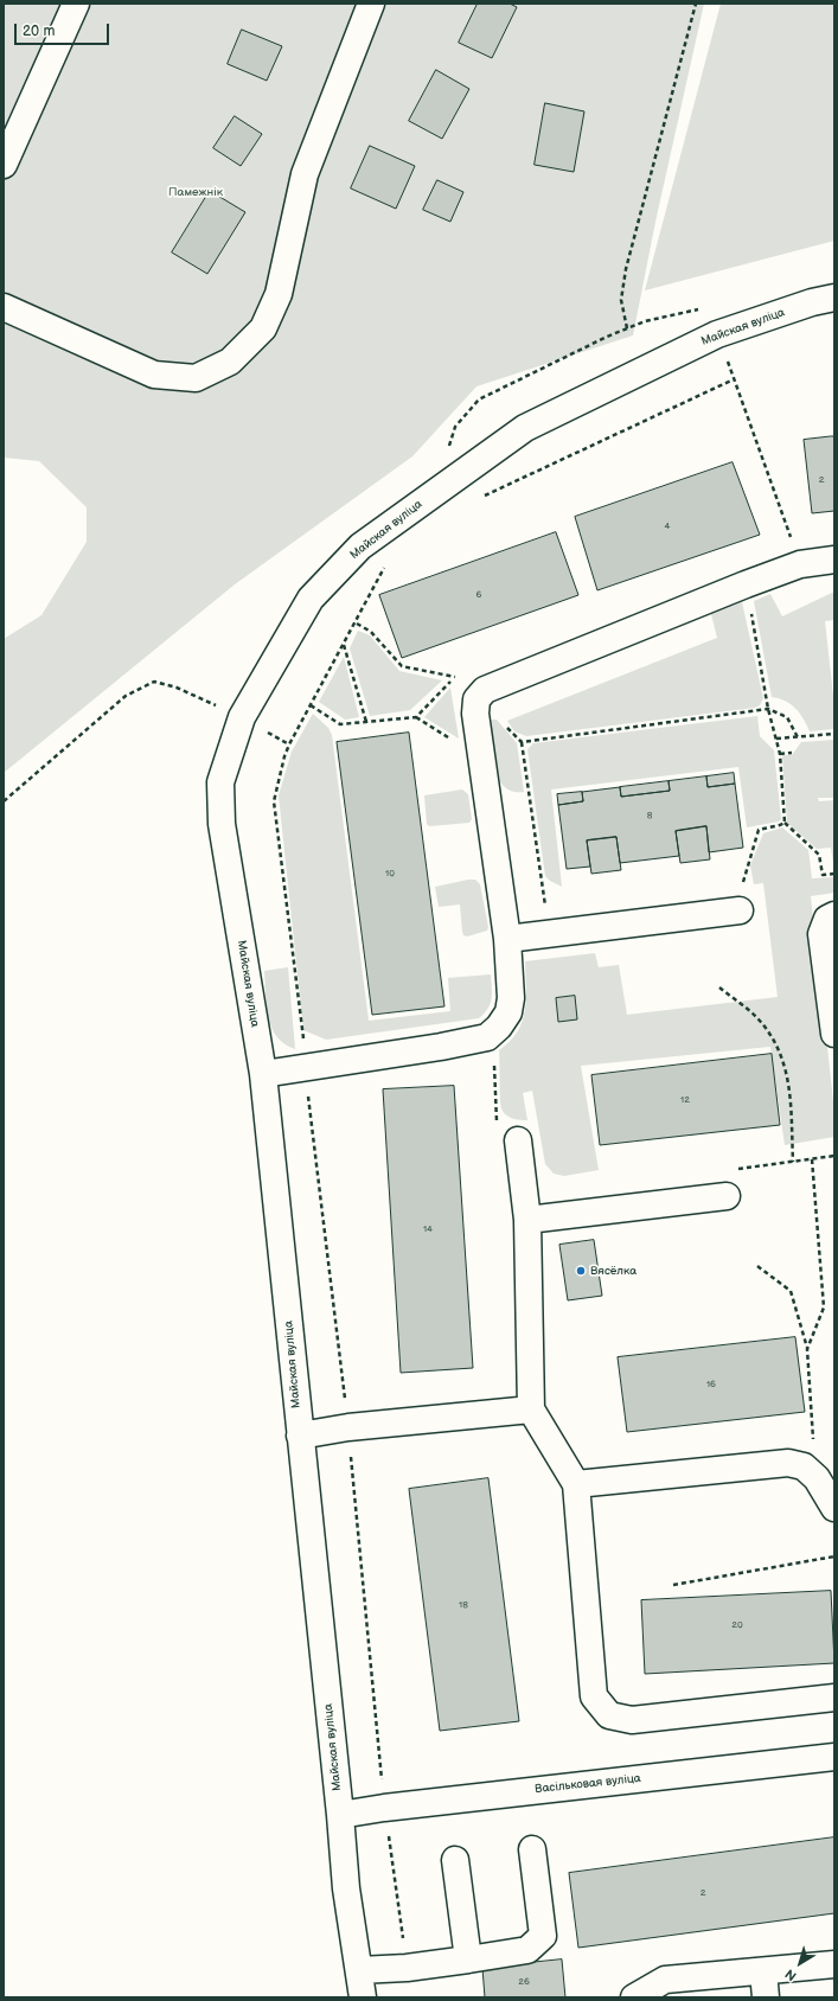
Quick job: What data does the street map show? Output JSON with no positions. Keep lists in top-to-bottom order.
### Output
{
  "streets": {
    "street": ["Майская вуліца", "Васільковая вуліца"]
  },
  "crossings": [
    ["Майская вуліца", "Васільковая вуліца"]
  ],
  "parks": ["Памежнік"],
  "places": ["Вясёлка"],
  "house_numbers": [
    "2",
    "4",
    "6",
    "8",
    "10",
    "12",
    "14",
    "16",
    "18",
    "20",
    "2",
    "26"
  ],
  "scale_bar": "20 m",
  "north": "bottom left"
}
